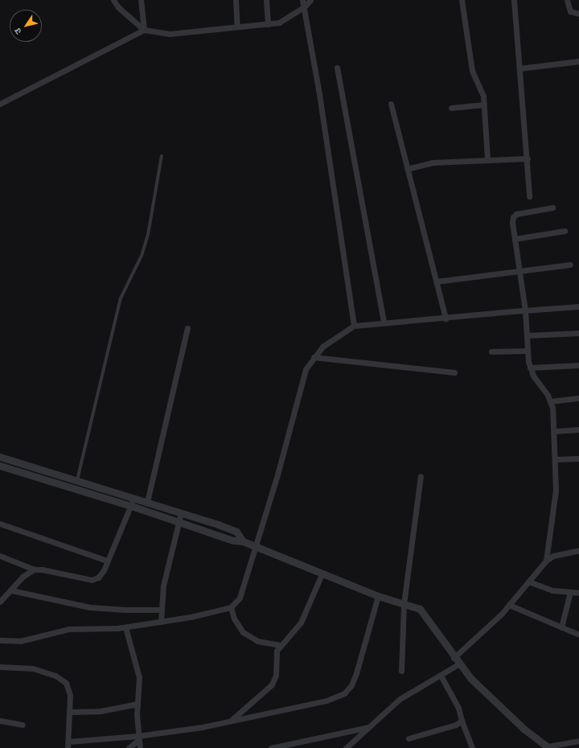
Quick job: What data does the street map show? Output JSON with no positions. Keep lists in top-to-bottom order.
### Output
{
  "north": "bottom left"
}
